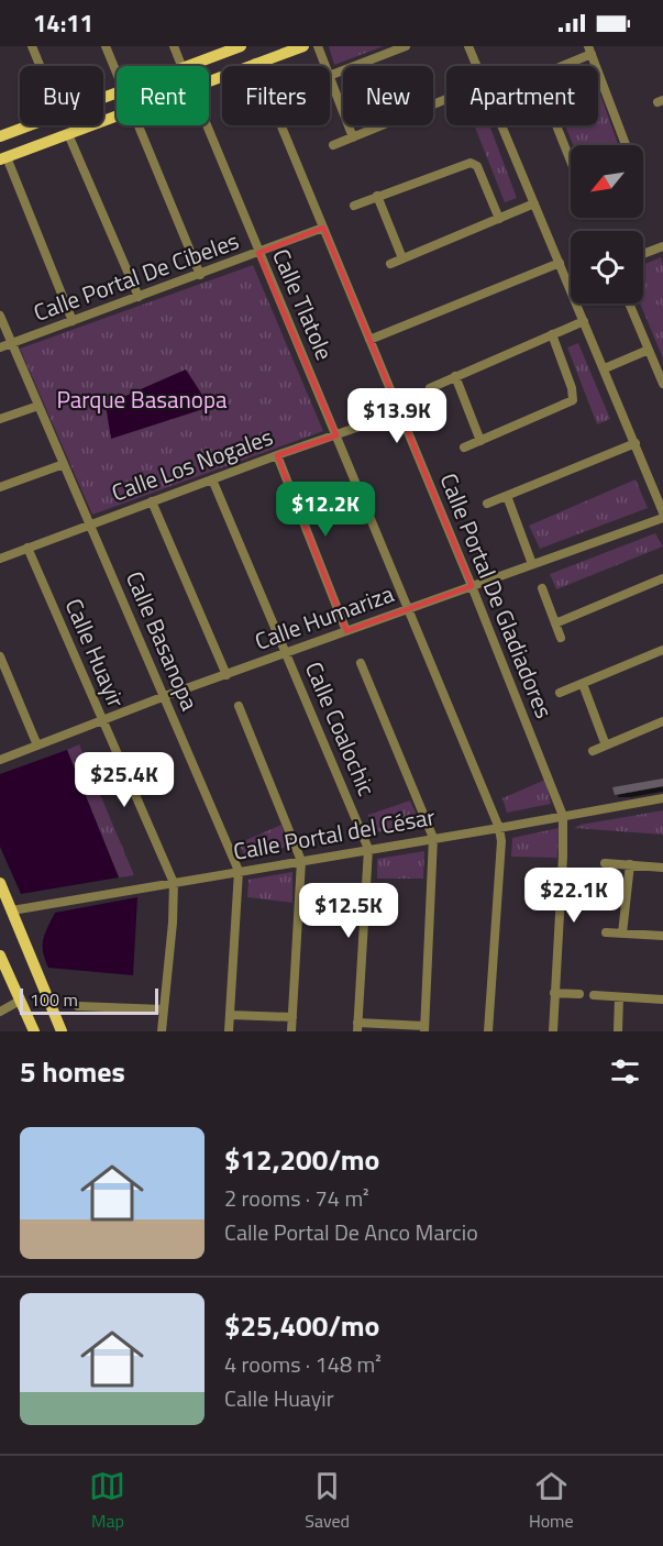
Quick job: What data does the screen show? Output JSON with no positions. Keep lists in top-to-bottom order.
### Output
{
  "streets": {
    "street": [
      "Calle Portal De Cibeles",
      "Calle Tlatole",
      "Calle Los Nogales",
      "Calle Portal De Gladiadores",
      "Calle Humariza",
      "Calle Basanopa",
      "Calle Huayir",
      "Calle Coalochic",
      "Calle Portal del César"
    ]
  },
  "crossings": [
    ["Calle Portal De Cibeles", "Calle Tlatole"],
    ["Calle Portal De Cibeles", "Calle Portal De Gladiadores"],
    ["Calle Portal De Cibeles", "Calle Basanopa"],
    ["Calle Tlatole", "Calle Los Nogales"],
    ["Calle Tlatole", "Calle Humariza"],
    ["Calle Tlatole", "Calle Portal del César"],
    ["Calle Los Nogales", "Calle Portal De Gladiadores"],
    ["Calle Los Nogales", "Calle Basanopa"],
    ["Calle Los Nogales", "Calle Huayir"],
    ["Calle Los Nogales", "Calle Coalochic"],
    ["Calle Portal De Gladiadores", "Calle Humariza"],
    ["Calle Portal De Gladiadores", "Calle Portal del César"],
    ["Calle Humariza", "Calle Basanopa"],
    ["Calle Humariza", "Calle Huayir"],
    ["Calle Humariza", "Calle Coalochic"],
    ["Calle Basanopa", "Calle Portal del César"],
    ["Calle Huayir", "Calle Portal del César"],
    ["Calle Coalochic", "Calle Portal del César"]
  ],
  "parks": ["Parque Basanopa"],
  "scale_bar": "100 m",
  "north": "bottom left",
  "page": {
    "status": "14:11",
    "chip": [
      "Buy",
      "Rent",
      "Filters",
      "New",
      "Apartment"
    ],
    "price": [
      "$13.9K",
      "$12.2K",
      "$25.4K",
      "$22.1K",
      "$12.5K"
    ],
    "scale": "100 m",
    "heading": "5 homes",
    "list": [
      {
        "name": "$12,200/mo",
        "note": "2 rooms · 74 m² · Calle Portal De Anco Marcio"
      },
      {
        "name": "$25,400/mo",
        "note": "4 rooms · 148 m² · Calle Huayir"
      }
    ],
    "tabs": ["Map", "Saved", "Home"]
  }
}
